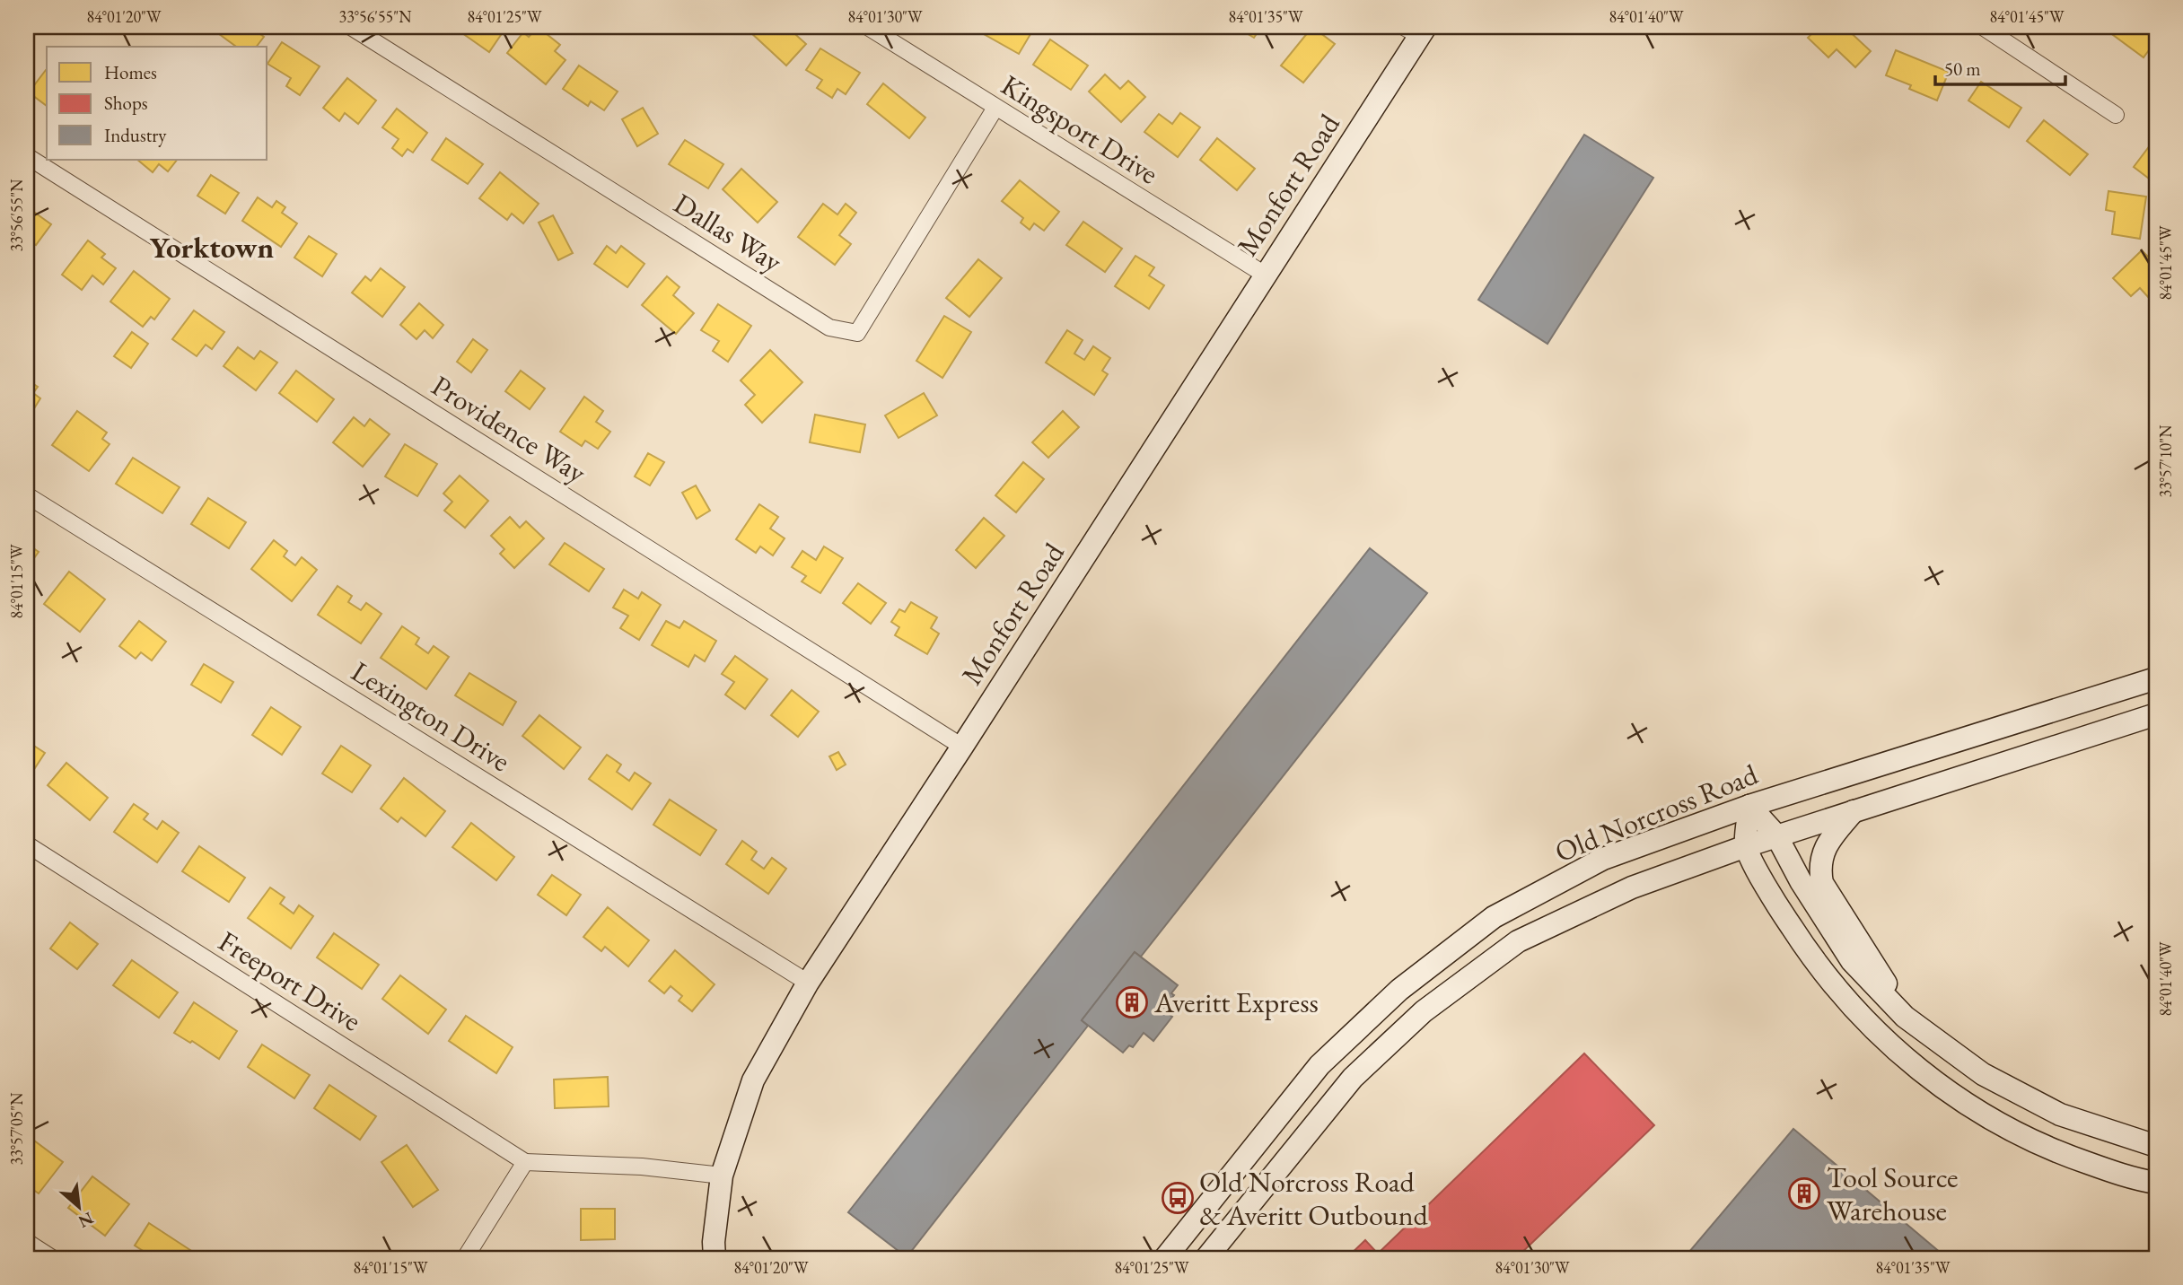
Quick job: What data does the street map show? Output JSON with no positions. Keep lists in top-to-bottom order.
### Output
{
  "streets": {
    "main road": ["Monfort Road", "Old Norcross Road"],
    "street": [
      "Kingsport Drive",
      "Dallas Way",
      "Providence Way",
      "Lexington Drive",
      "Freeport Drive"
    ]
  },
  "crossings": [
    ["Kingsport Drive", "Monfort Road"],
    ["Kingsport Drive", "Dallas Way"],
    ["Monfort Road", "Providence Way"],
    ["Monfort Road", "Lexington Drive"]
  ],
  "districts": ["Yorktown"],
  "places": {
    "building": ["Averitt Express", "Tool Source Warehouse"],
    "bus stop": ["Old Norcross Road & Averitt Outbound"]
  },
  "legend": ["Homes", "Shops", "Industry"],
  "scale_bar": "50 m",
  "north": "bottom right",
  "coordinates": [
    "84°01'20\"W",
    "33°56'55\"N",
    "84°01'25\"W",
    "84°01'30\"W",
    "84°01'35\"W",
    "84°01'40\"W",
    "84°01'45\"W",
    "33°57'10\"N",
    "84°01'15\"W",
    "33°57'05\"N"
  ]
}
